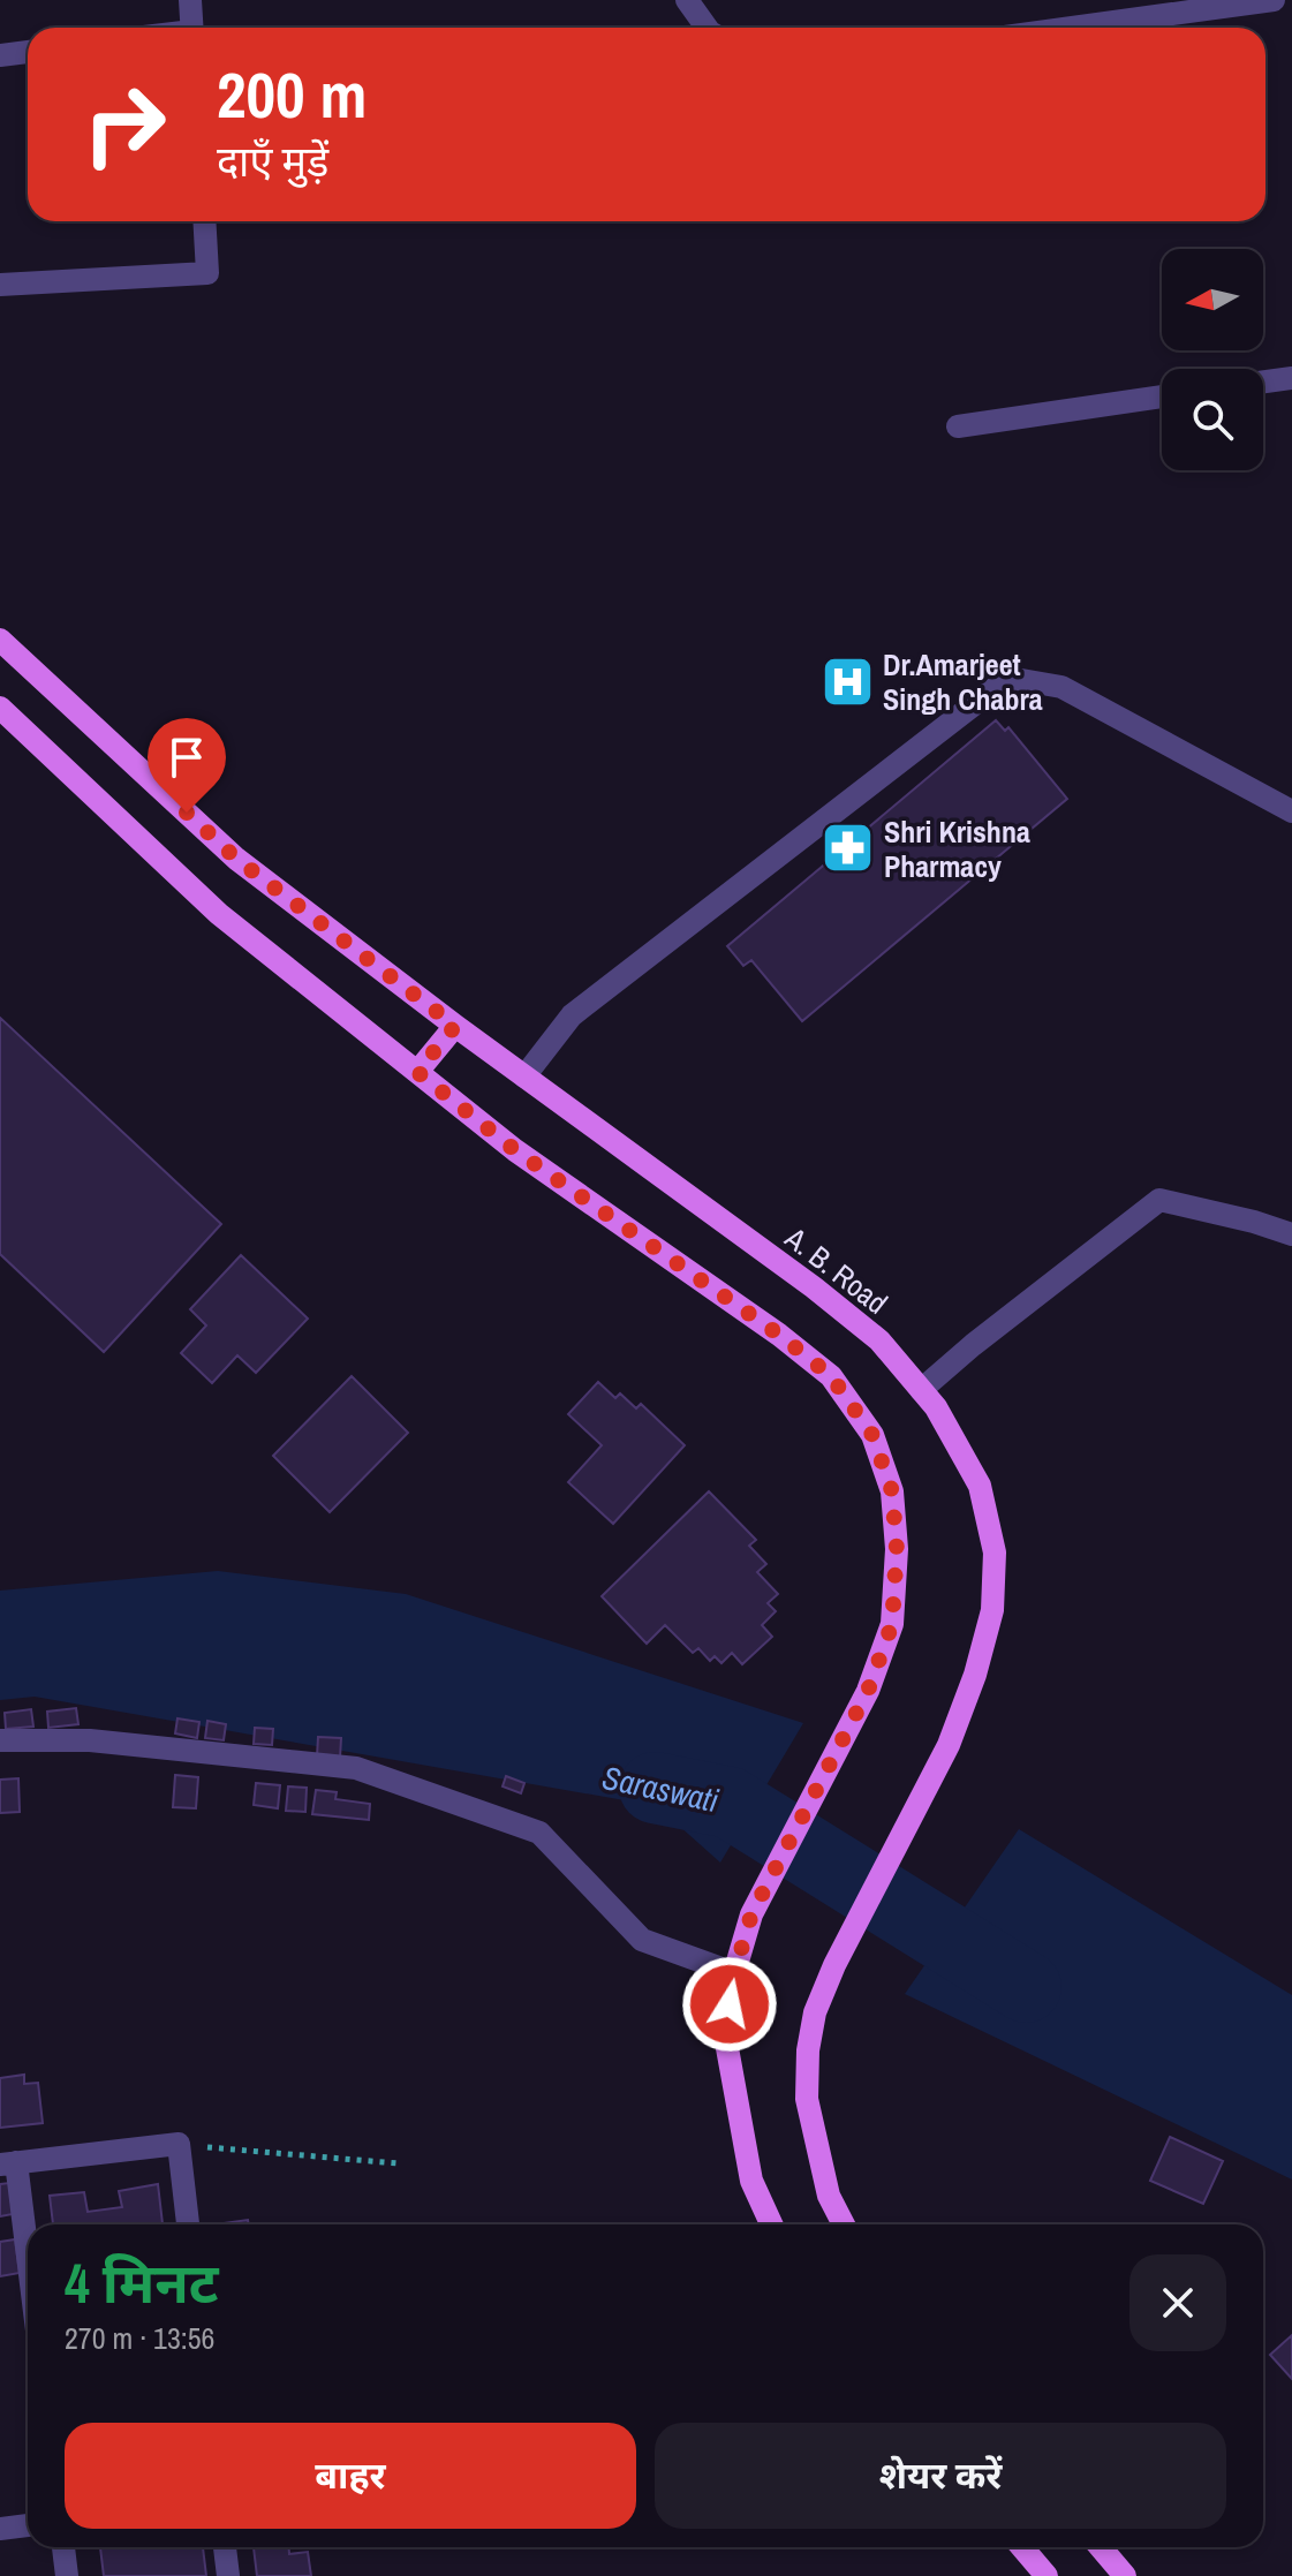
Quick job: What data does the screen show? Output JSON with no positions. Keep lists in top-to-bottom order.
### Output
{
  "streets": {
    "main road": ["A. B. Road"]
  },
  "water": ["Saraswati"],
  "places": {
    "hospital": ["Dr.Amarjeet Singh Chabra"],
    "pharmacy": ["Shri Krishna Pharmacy"]
  },
  "north": "left",
  "page": {
    "turn": ["200 m", "दाएँ मुड़ें"],
    "heading": ["4 मिनट", "270 m · 13:56"],
    "buttons": ["बाहर", "शेयर करें"]
  }
}
